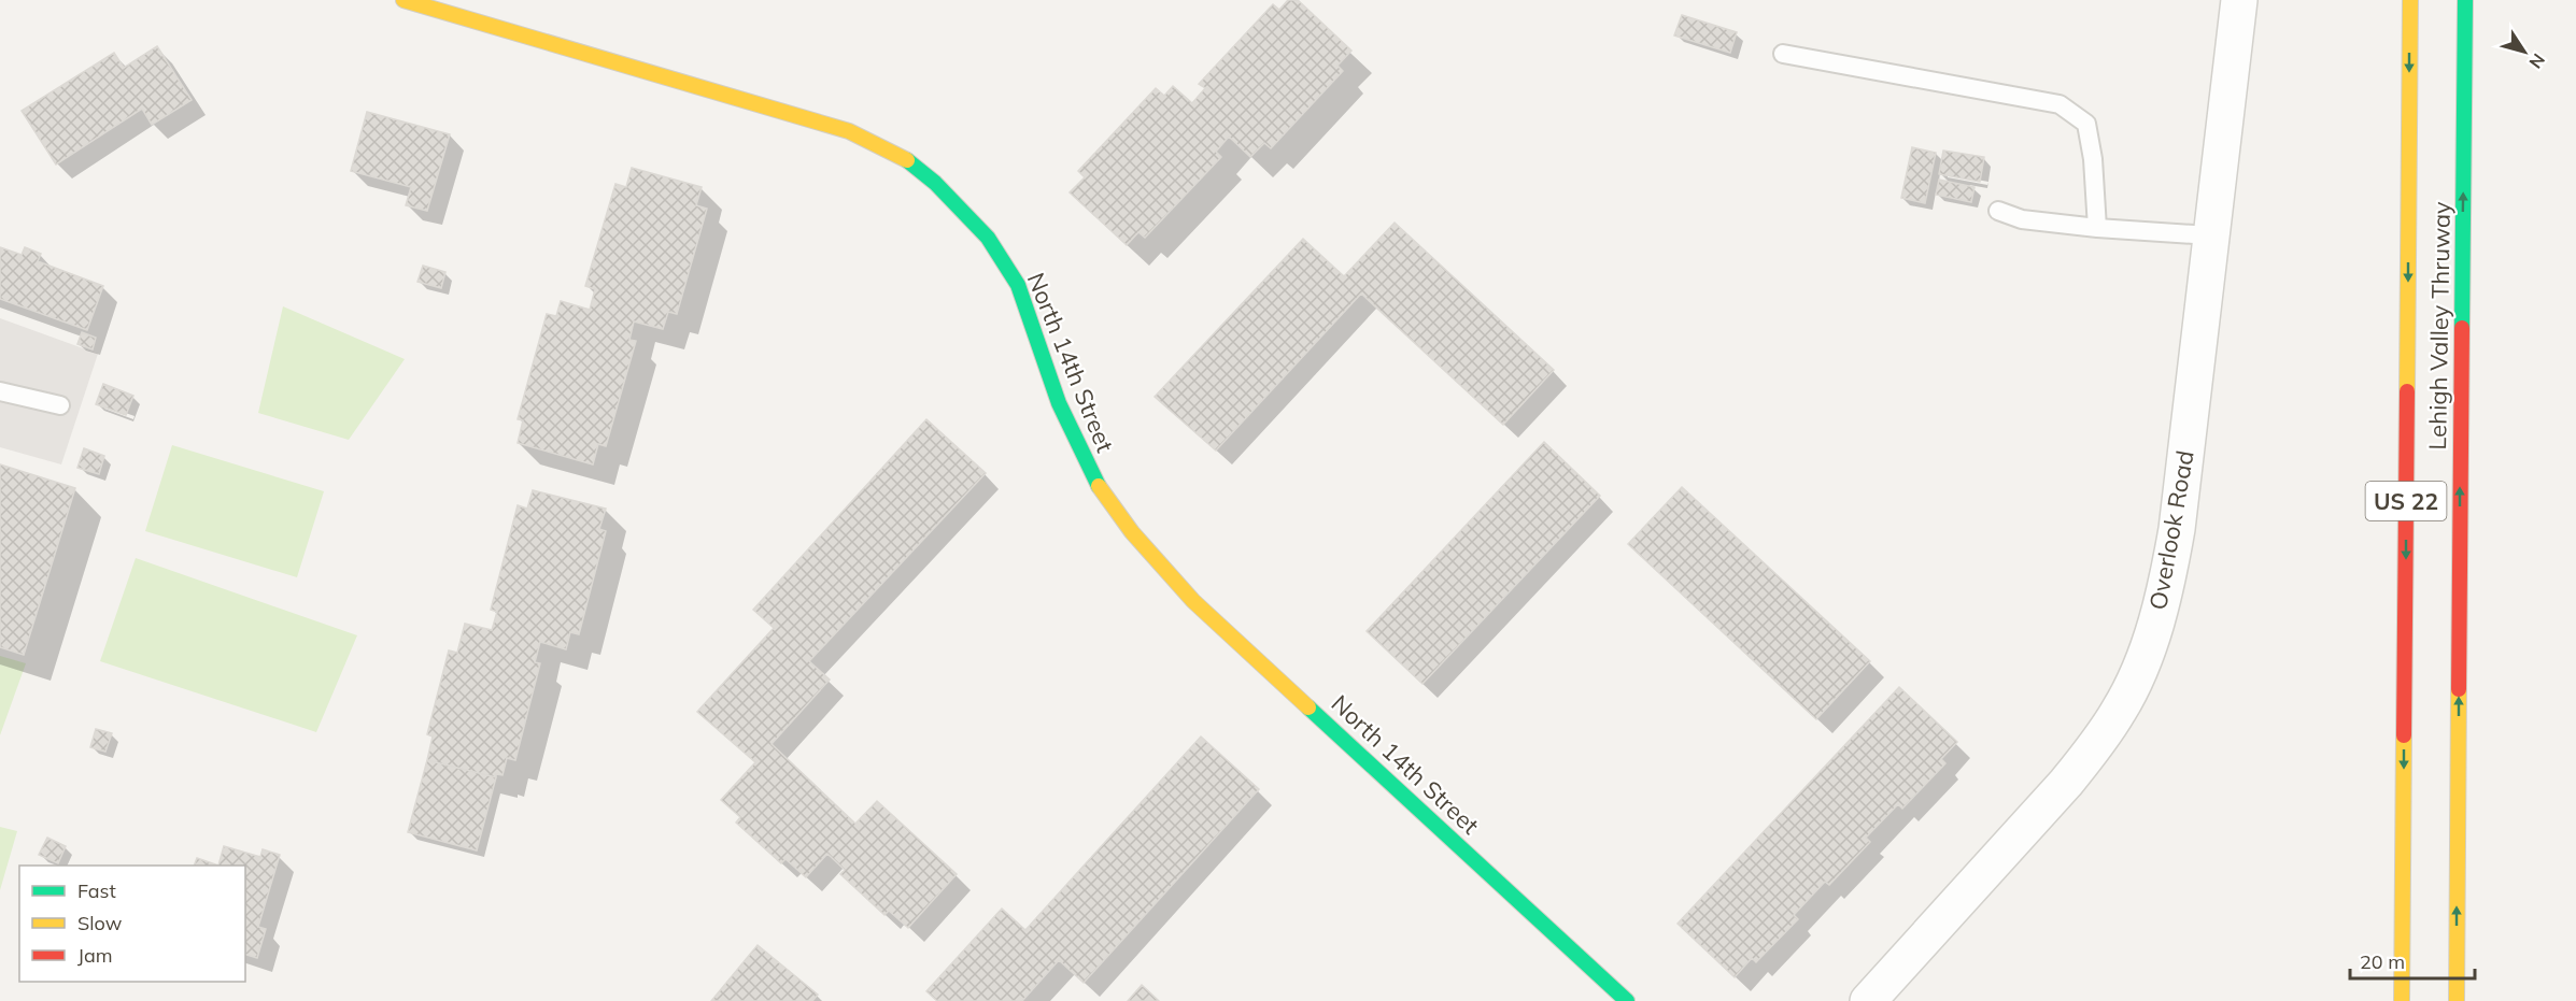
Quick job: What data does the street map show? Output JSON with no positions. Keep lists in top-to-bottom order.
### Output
{
  "streets": {
    "main road": ["Lehigh Valley Thruway", "North 14th Street", "US 22"],
    "street": ["Overlook Road"]
  },
  "legend": ["Fast", "Slow", "Jam"],
  "scale_bar": "20 m",
  "north": "bottom right"
}
